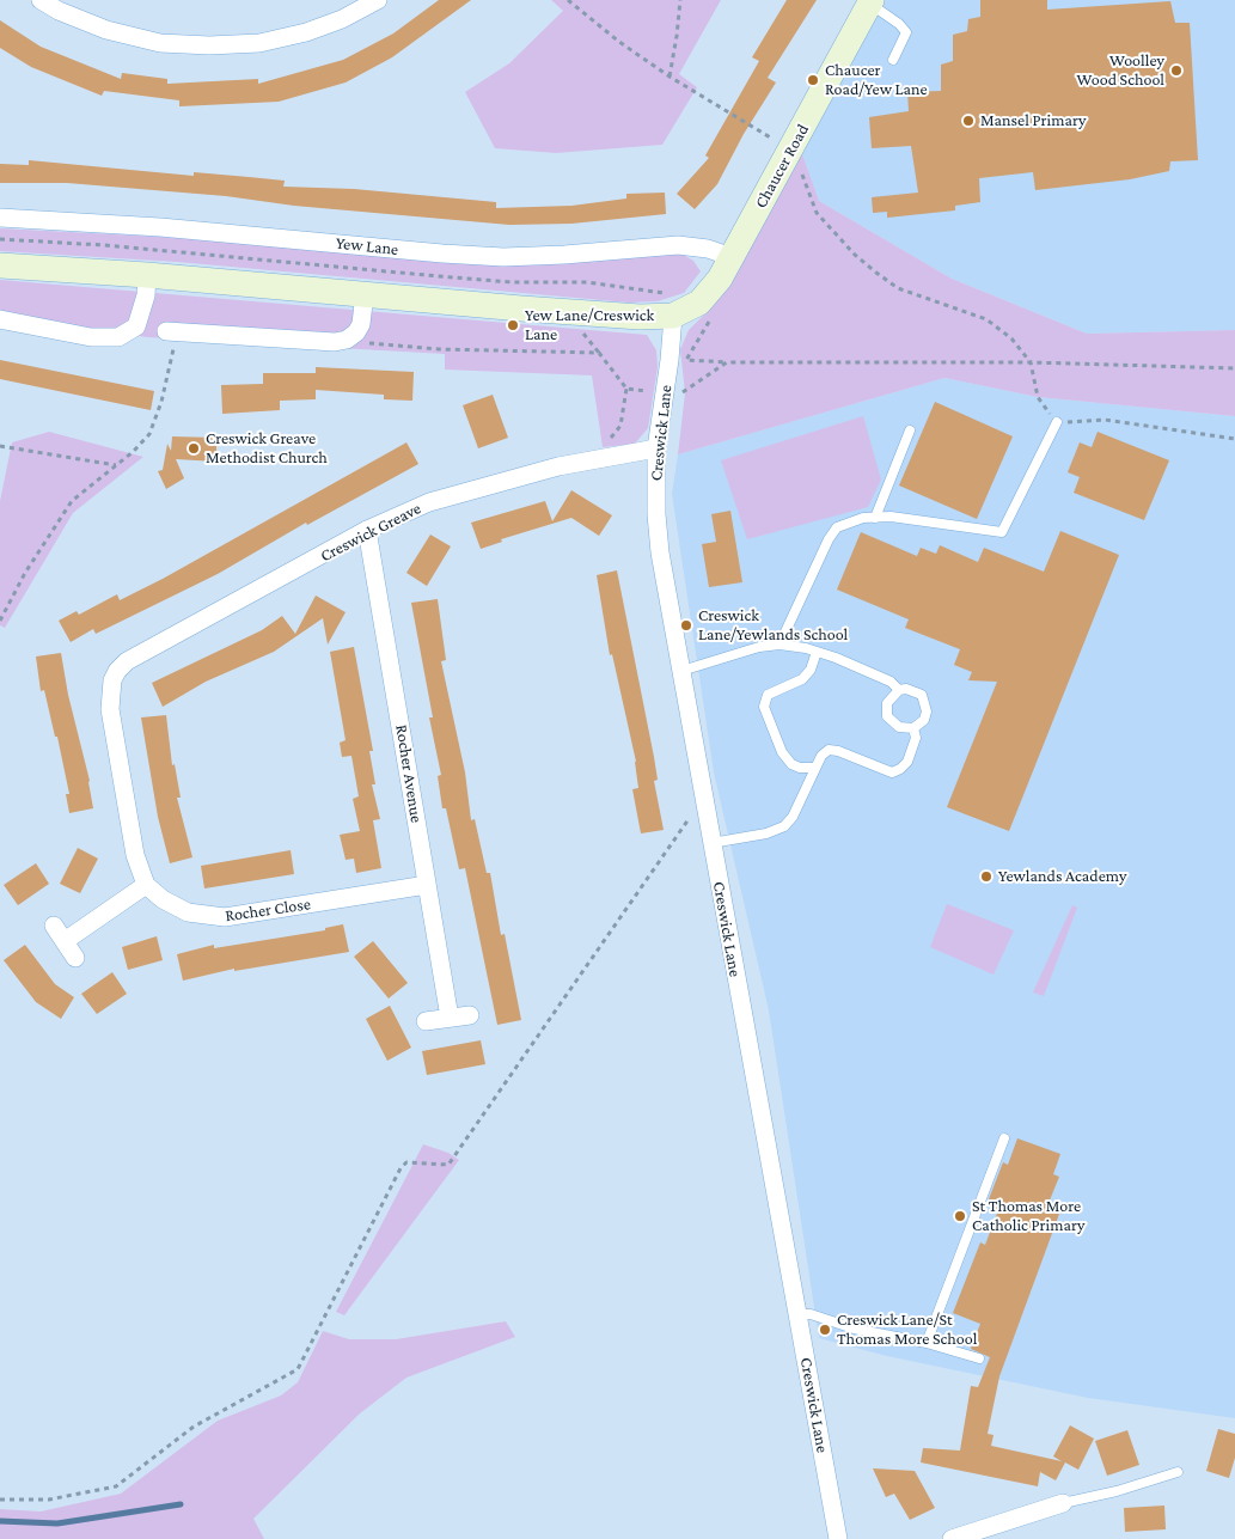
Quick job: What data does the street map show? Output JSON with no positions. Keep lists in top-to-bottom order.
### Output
{
  "streets": {
    "main road": ["Chaucer Road"],
    "street": [
      "Yew Lane",
      "Creswick Lane",
      "Creswick Greave",
      "Rocher Avenue",
      "Rocher Close"
    ]
  },
  "crossings": [
    ["Chaucer Road", "Yew Lane"],
    ["Chaucer Road", "Creswick Lane"],
    ["Creswick Lane", "Creswick Greave"],
    ["Creswick Greave", "Rocher Avenue"],
    ["Creswick Greave", "Rocher Close"],
    ["Rocher Avenue", "Rocher Close"]
  ],
  "places": [
    "Woolley Wood School",
    "Chaucer Road/Yew Lane",
    "Mansel Primary",
    "Yew Lane/Creswick Lane",
    "Creswick Greave Methodist Church",
    "Creswick Lane/Yewlands School",
    "Yewlands Academy",
    "St Thomas More Catholic Primary",
    "Creswick Lane/St Thomas More School"
  ]
}
